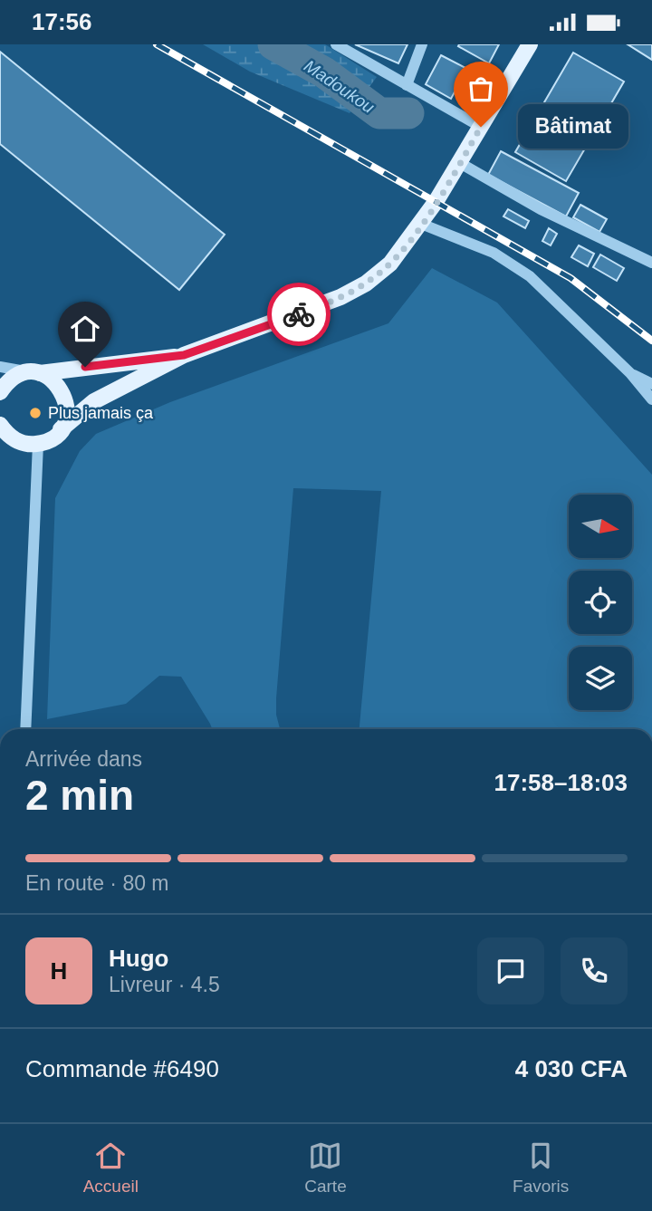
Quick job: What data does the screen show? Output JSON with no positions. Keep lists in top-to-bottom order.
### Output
{
  "water": ["Madoukou"],
  "places": ["Bâtimat", "Plus jamais ça"],
  "north": "right",
  "page": {
    "status": "17:56",
    "bubble": "Bâtimat",
    "heading": ["2 min", "Arrivée dans", "17:58–18:03"],
    "panel": [
      "Hugo",
      "Livreur · 4.5",
      "Commande #6490",
      "4 030 CFA"
    ],
    "bar": "En route · 80 m",
    "round": "H",
    "tabs": ["Accueil", "Carte", "Favoris"]
  }
}
